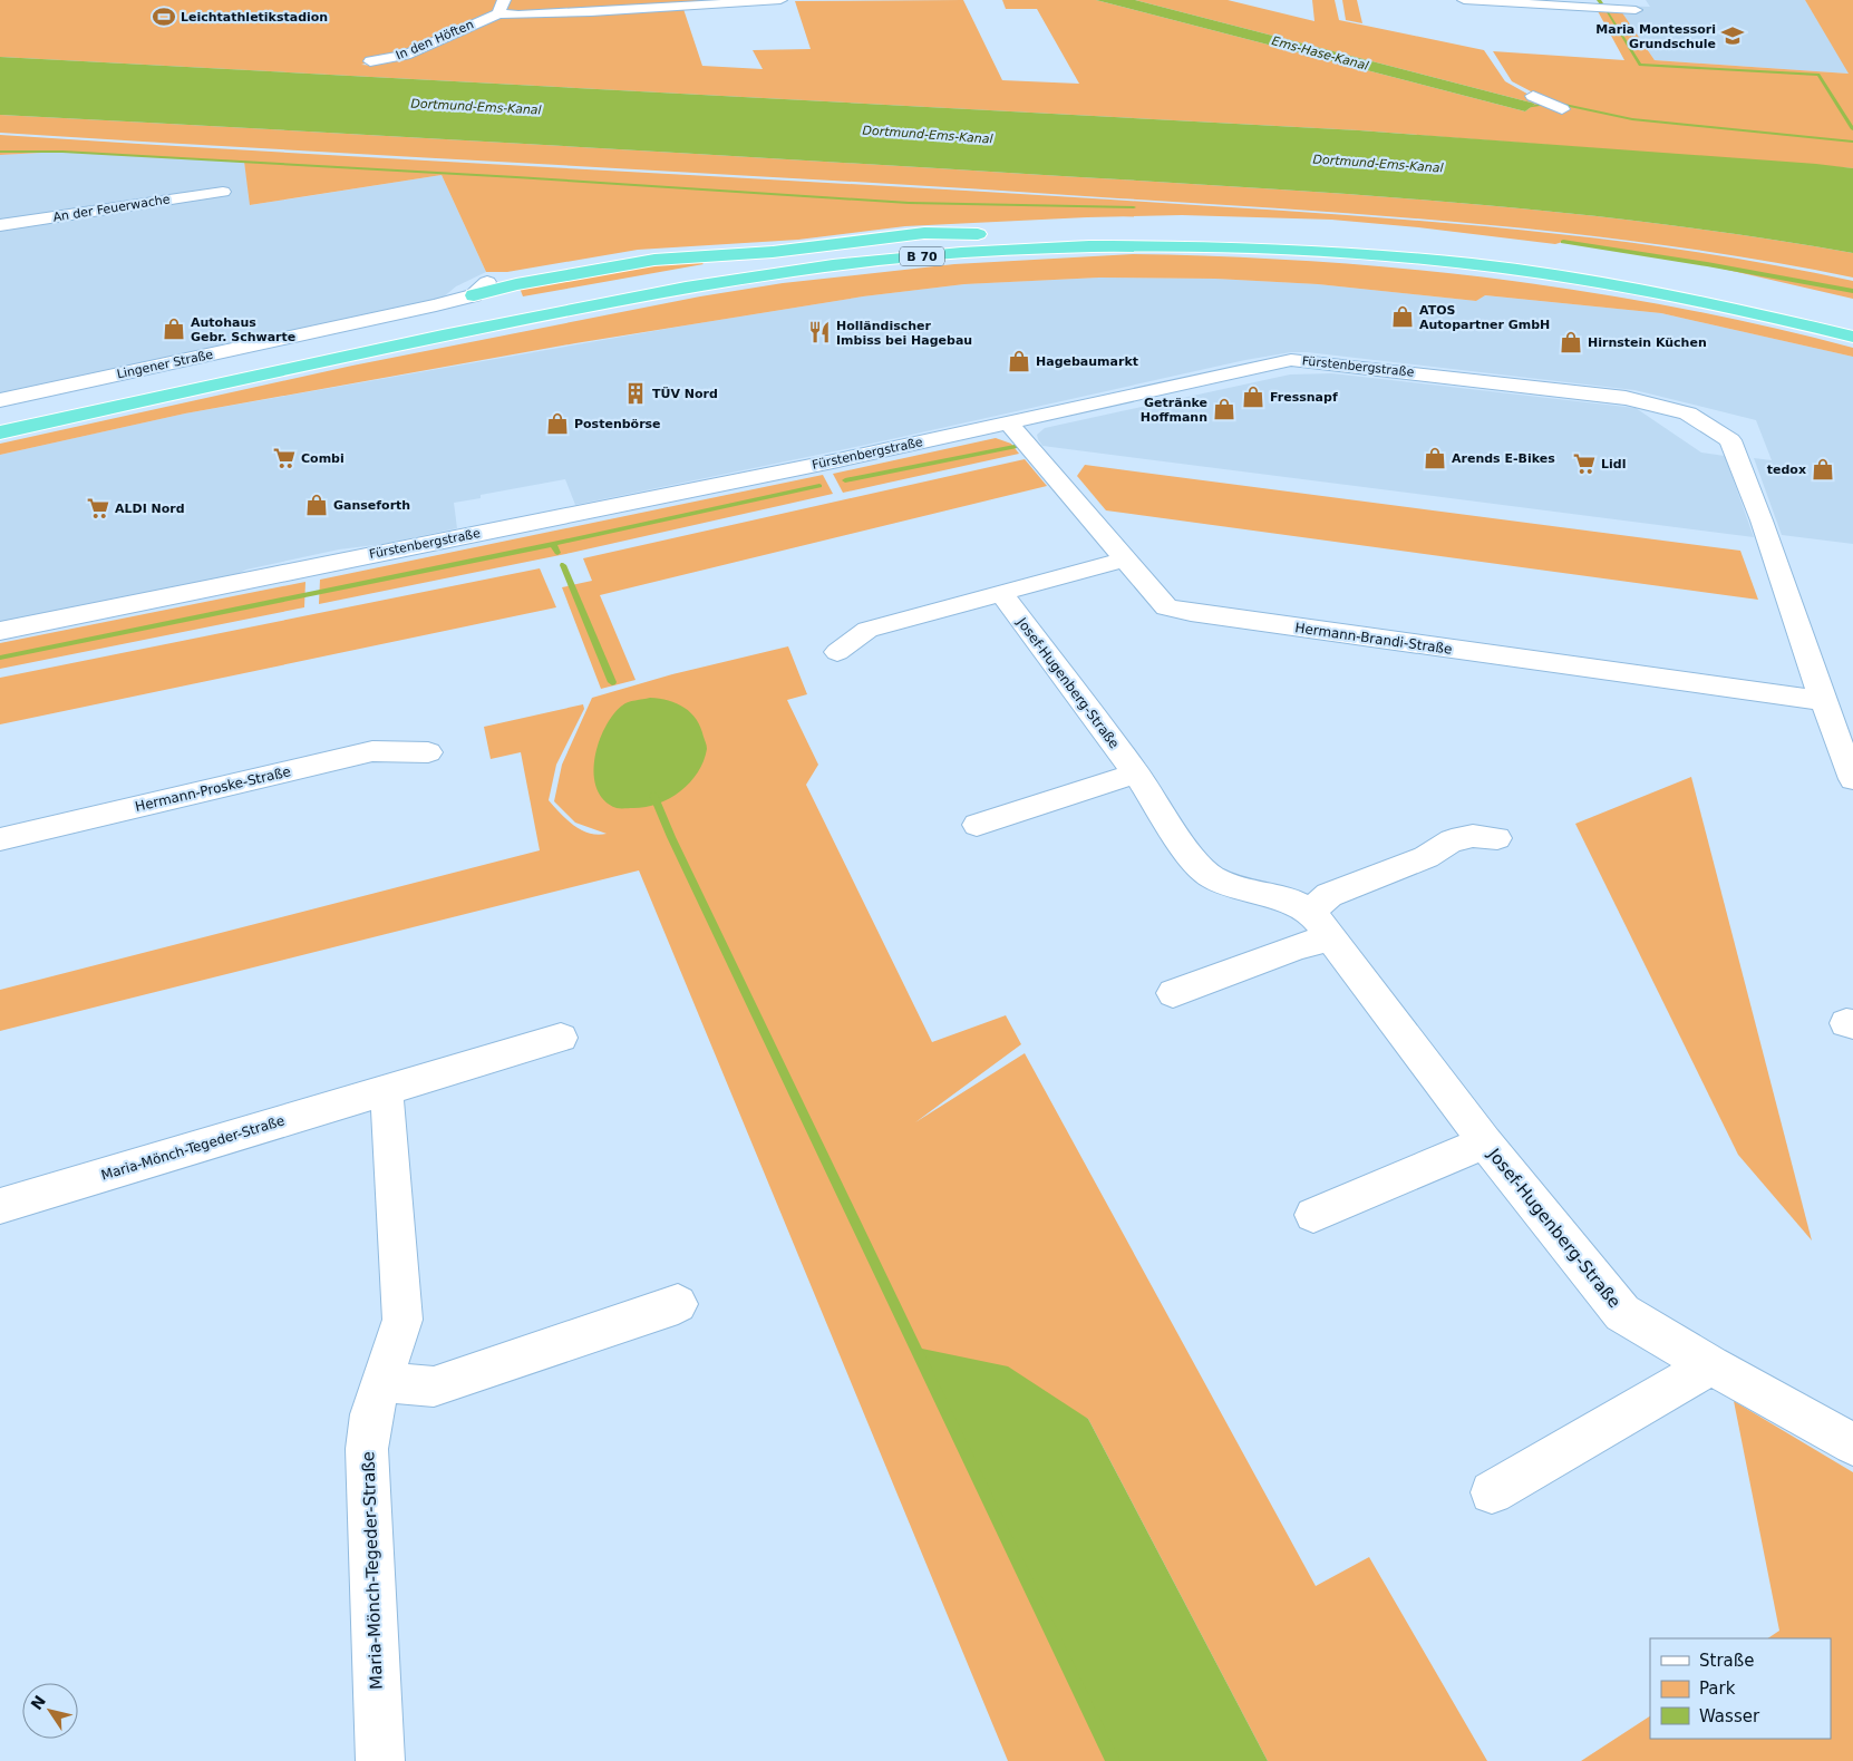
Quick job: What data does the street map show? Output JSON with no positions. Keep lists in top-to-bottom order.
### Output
{
  "streets": {
    "highway": ["B 70"],
    "street": [
      "In den Höften",
      "An der Feuerwache",
      "Lingener Straße",
      "Fürstenbergstraße",
      "Hermann-Brandi-Straße",
      "Josef-Hugenberg-Straße",
      "Hermann-Proske-Straße",
      "Maria-Mönch-Tegeder-Straße"
    ]
  },
  "crossings": [
    ["Fürstenbergstraße", "Hermann-Brandi-Straße"]
  ],
  "water": ["Ems-Hase-Kanal", "Dortmund-Ems-Kanal"],
  "places": {
    "sports": ["Leichtathletikstadion"],
    "school or university": ["Maria Montessori Grundschule"],
    "shop": [
      "ATOS Autopartner GmbH",
      "Autohaus Gebr. Schwarte",
      "Hirnstein Küchen",
      "Hagebaumarkt",
      "Fressnapf",
      "Getränke Hoffmann",
      "Postenbörse",
      "Arends E-Bikes",
      "tedox",
      "Ganseforth"
    ],
    "restaurant": ["Holländischer Imbiss bei Hagebau"],
    "building": ["TÜV Nord"],
    "supermarket": ["Combi", "Lidl", "ALDI Nord"]
  },
  "legend": ["Straße", "Park", "Wasser"],
  "north": "top left"
}
